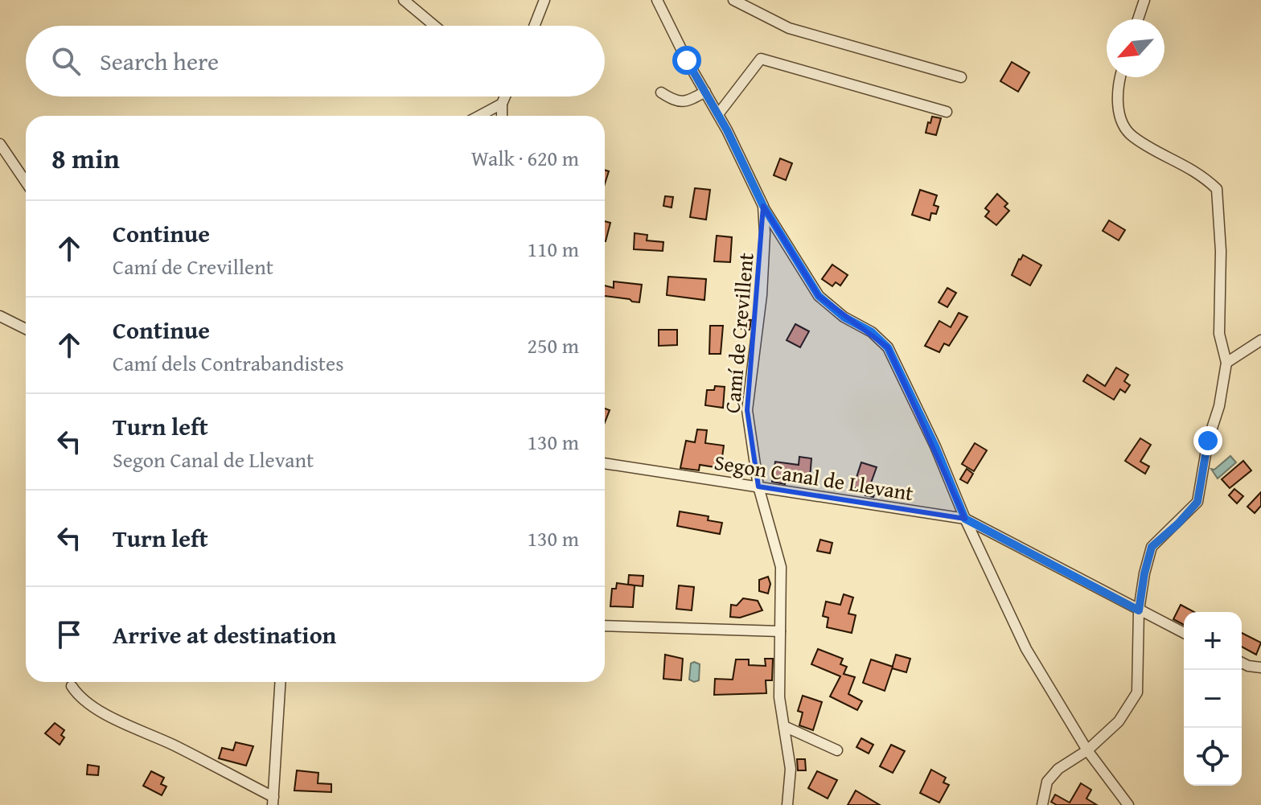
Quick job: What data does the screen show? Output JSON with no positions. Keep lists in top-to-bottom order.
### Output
{
  "streets": {
    "street": ["Camí de Crevillent", "Segon Canal de Llevant"]
  },
  "crossings": [
    ["Camí de Crevillent", "Segon Canal de Llevant"]
  ],
  "north": "bottom left",
  "page": {
    "search": "Search here",
    "heading": ["8 min", "Walk · 620 m"],
    "list": [
      ["Continue", "Camí de Crevillent", "110 m"],
      ["Continue", "Camí dels Contrabandistes", "250 m"],
      ["Turn left", "Segon Canal de Llevant", "130 m"],
      ["Turn left", "130 m"],
      "Arrive at destination"
    ],
    "map_buttons": ["+", "−"]
  }
}
